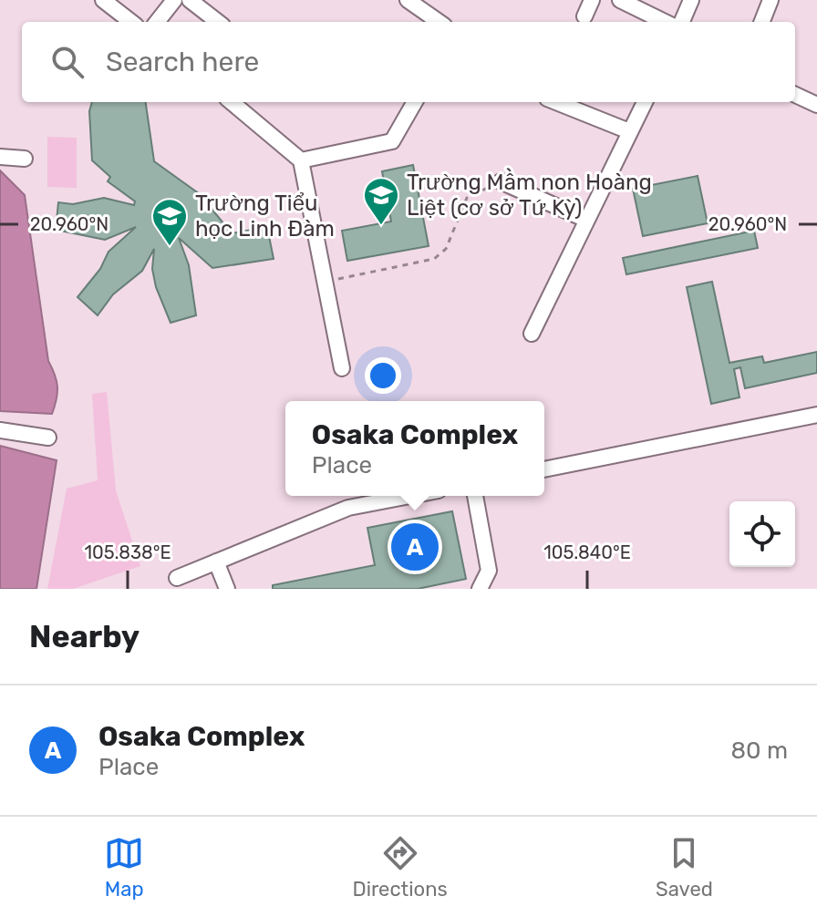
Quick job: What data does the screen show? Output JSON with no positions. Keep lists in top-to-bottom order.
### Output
{
  "places": {
    "school or university": ["Trường Mầm non Hoàng Liệt (cơ sở Tứ Kỳ)", "Trường Tiểu học Linh Đàm"]
  },
  "page": {
    "search": "Search here",
    "popup": ["Osaka Complex", "Place"],
    "pins": "A",
    "heading": "Nearby",
    "list": [
      {
        "mark": "A",
        "name": "Osaka Complex",
        "note": "Place",
        "value": "80 m"
      }
    ],
    "nav": ["Map", "Directions", "Saved"]
  },
  "coordinates": ["20.960°N", "105.838°E", "105.840°E"]
}
